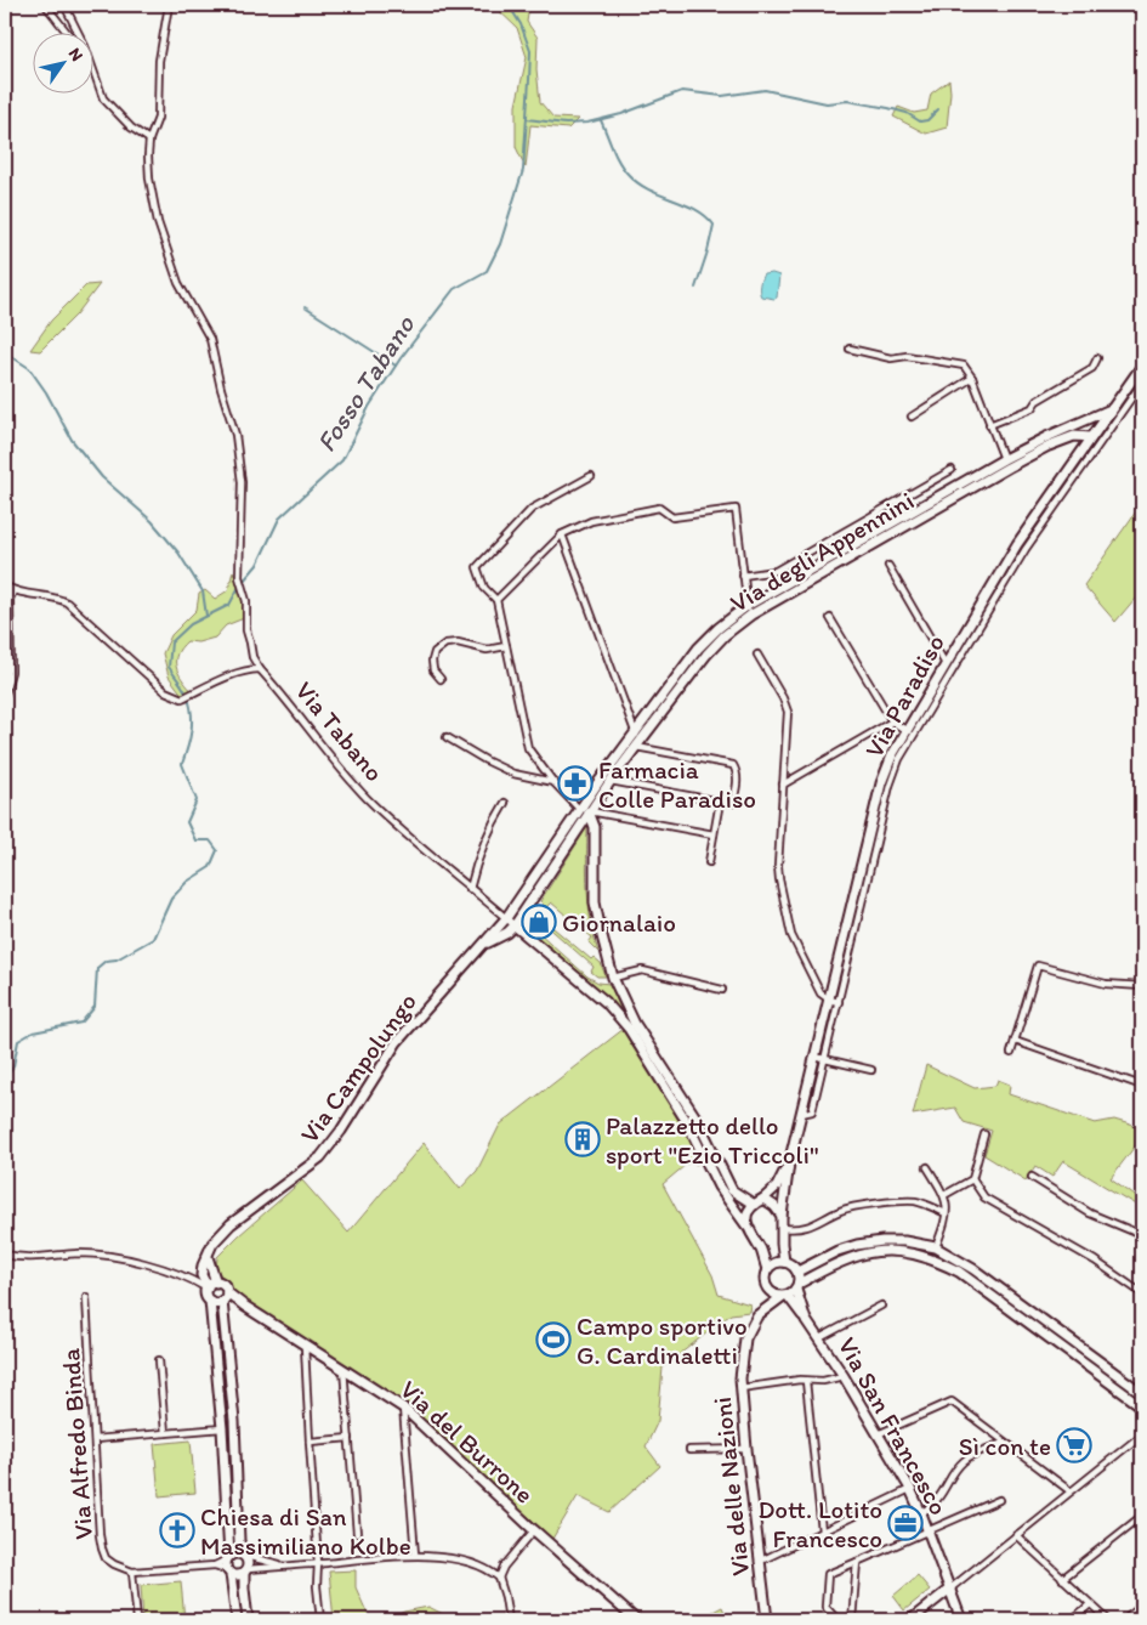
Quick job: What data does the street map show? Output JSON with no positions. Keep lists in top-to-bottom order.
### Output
{
  "streets": {
    "street": [
      "Via degli Appennini",
      "Via Paradiso",
      "Via Tabano",
      "Via Campolungo",
      "Via San Francesco",
      "Via del Burrone",
      "Via Alfredo Binda",
      "Via delle Nazioni"
    ]
  },
  "crossings": [
    ["Via degli Appennini", "Via Paradiso"],
    ["Via degli Appennini", "Via Tabano"],
    ["Via degli Appennini", "Via Campolungo"],
    ["Via Tabano", "Via Campolungo"],
    ["Via Tabano", "Via San Francesco"],
    ["Via Tabano", "Via delle Nazioni"],
    ["Via San Francesco", "Via delle Nazioni"]
  ],
  "water": ["Fosso Tabano"],
  "places": {
    "pharmacy": ["Farmacia Colle Paradiso"],
    "shop": ["Giornalaio"],
    "building": ["Palazzetto dello sport \"Ezio Triccoli\""],
    "sports": ["Campo sportivo G. Cardinaletti"],
    "supermarket": ["Sì con te"],
    "office": ["Dott. Lotito Francesco"],
    "church": ["Chiesa di San Massimiliano Kolbe"]
  },
  "north": "top right"
}
